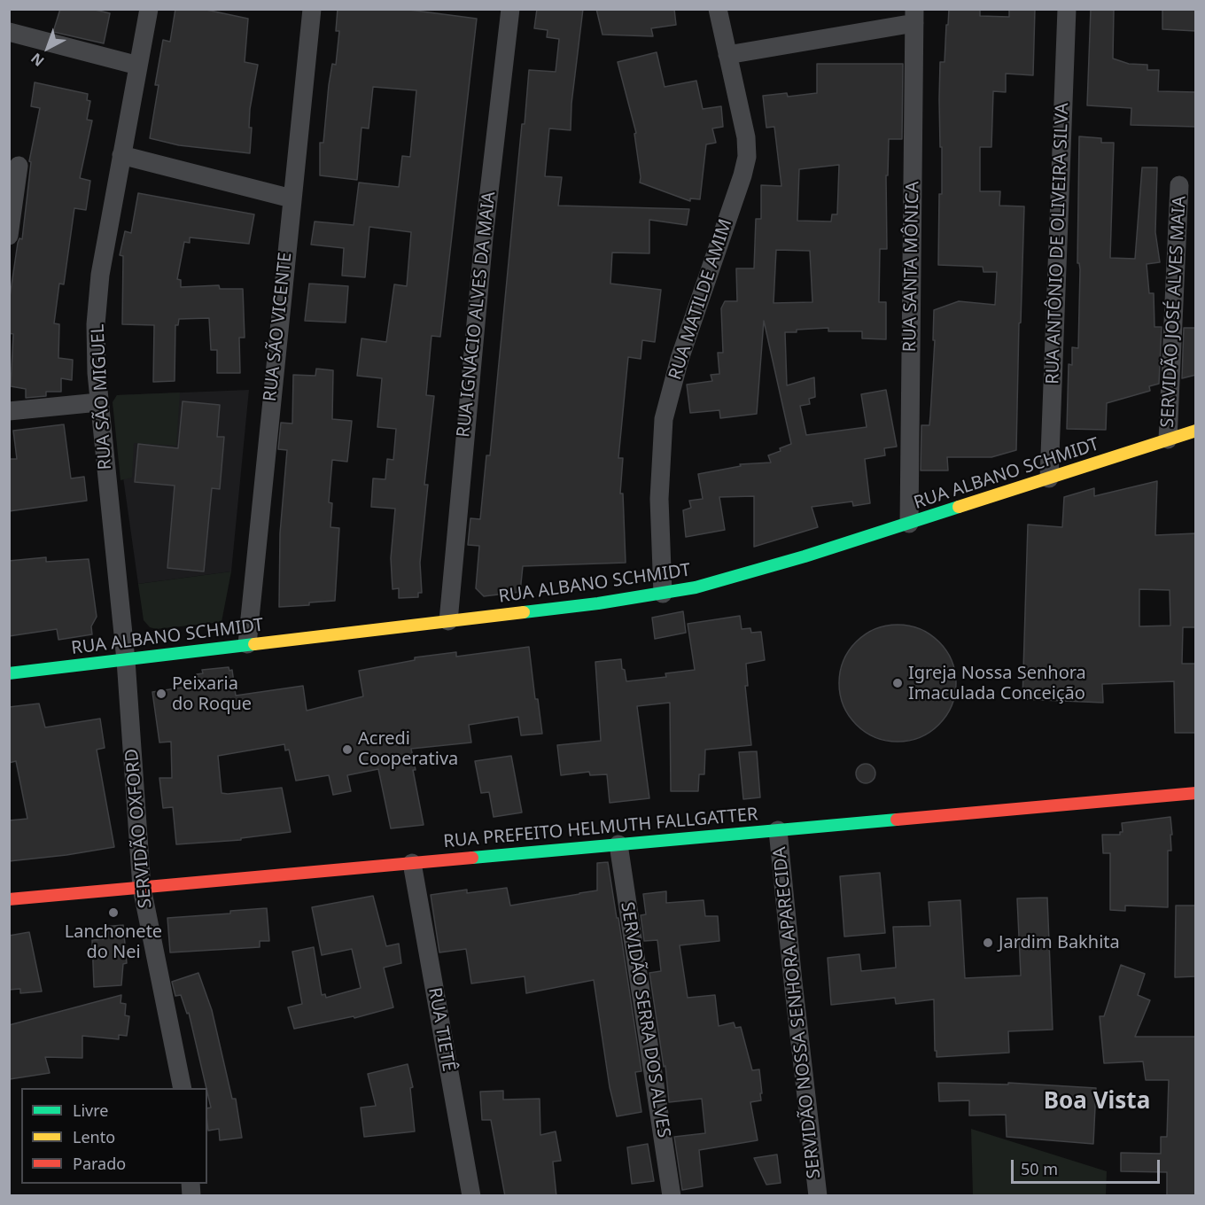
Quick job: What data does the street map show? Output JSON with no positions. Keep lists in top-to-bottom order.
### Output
{
  "streets": {
    "main road": ["RUA ALBANO SCHMIDT", "RUA PREFEITO HELMUTH FALLGATTER"],
    "street": [
      "RUA ANTÔNIO DE OLIVEIRA SILVA",
      "RUA SANTA MÔNICA",
      "RUA MATILDE AMIM",
      "SERVIDÃO JOSÉ ALVES MAIA",
      "RUA IGNÁCIO ALVES DA MAIA",
      "RUA SÃO VICENTE",
      "RUA SÃO MIGUEL",
      "SERVIDÃO OXFORD",
      "SERVIDÃO NOSSA SENHORA APARECIDA",
      "SERVIDÃO SERRA DOS ALVES",
      "RUA TIETÊ"
    ]
  },
  "crossings": [
    ["RUA ANTÔNIO DE OLIVEIRA SILVA", "RUA ALBANO SCHMIDT"],
    ["RUA SANTA MÔNICA", "RUA ALBANO SCHMIDT"],
    ["RUA MATILDE AMIM", "RUA ALBANO SCHMIDT"],
    ["SERVIDÃO JOSÉ ALVES MAIA", "RUA ALBANO SCHMIDT"],
    ["RUA IGNÁCIO ALVES DA MAIA", "RUA ALBANO SCHMIDT"],
    ["RUA SÃO VICENTE", "RUA ALBANO SCHMIDT"],
    ["RUA SÃO MIGUEL", "RUA ALBANO SCHMIDT"],
    ["RUA SÃO MIGUEL", "SERVIDÃO OXFORD"],
    ["RUA ALBANO SCHMIDT", "SERVIDÃO OXFORD"],
    ["SERVIDÃO OXFORD", "RUA PREFEITO HELMUTH FALLGATTER"],
    ["RUA PREFEITO HELMUTH FALLGATTER", "SERVIDÃO NOSSA SENHORA APARECIDA"],
    ["RUA PREFEITO HELMUTH FALLGATTER", "SERVIDÃO SERRA DOS ALVES"],
    ["RUA PREFEITO HELMUTH FALLGATTER", "RUA TIETÊ"]
  ],
  "districts": ["Boa Vista"],
  "places": [
    "Igreja Nossa Senhora Imaculada Conceição",
    "Peixaria do Roque",
    "Acredi Cooperativa",
    "Lanchonete do Nei",
    "Jardim Bakhita"
  ],
  "legend": ["Livre", "Lento", "Parado"],
  "scale_bar": "50 m",
  "north": "bottom left"
}
